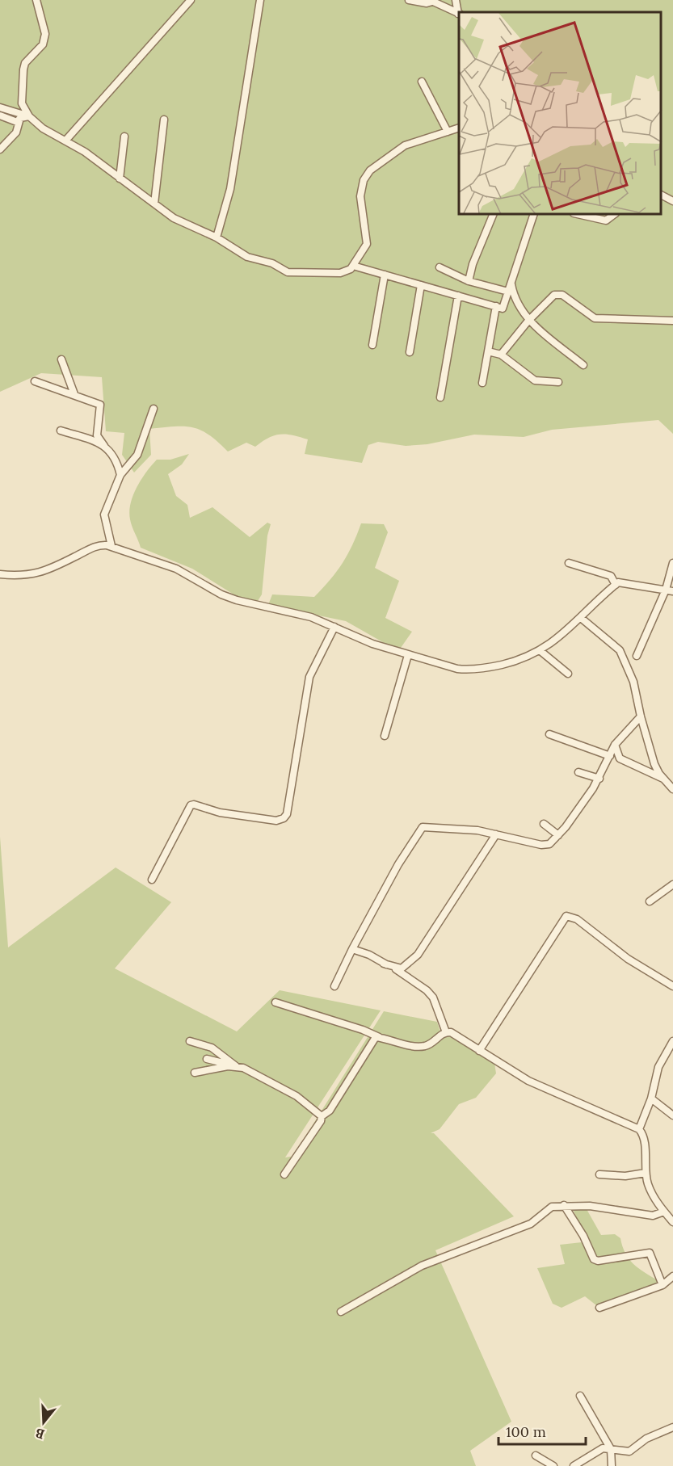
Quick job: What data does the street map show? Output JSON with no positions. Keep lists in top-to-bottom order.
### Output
{
  "scale_bar": "100 m",
  "north": "bottom"
}
